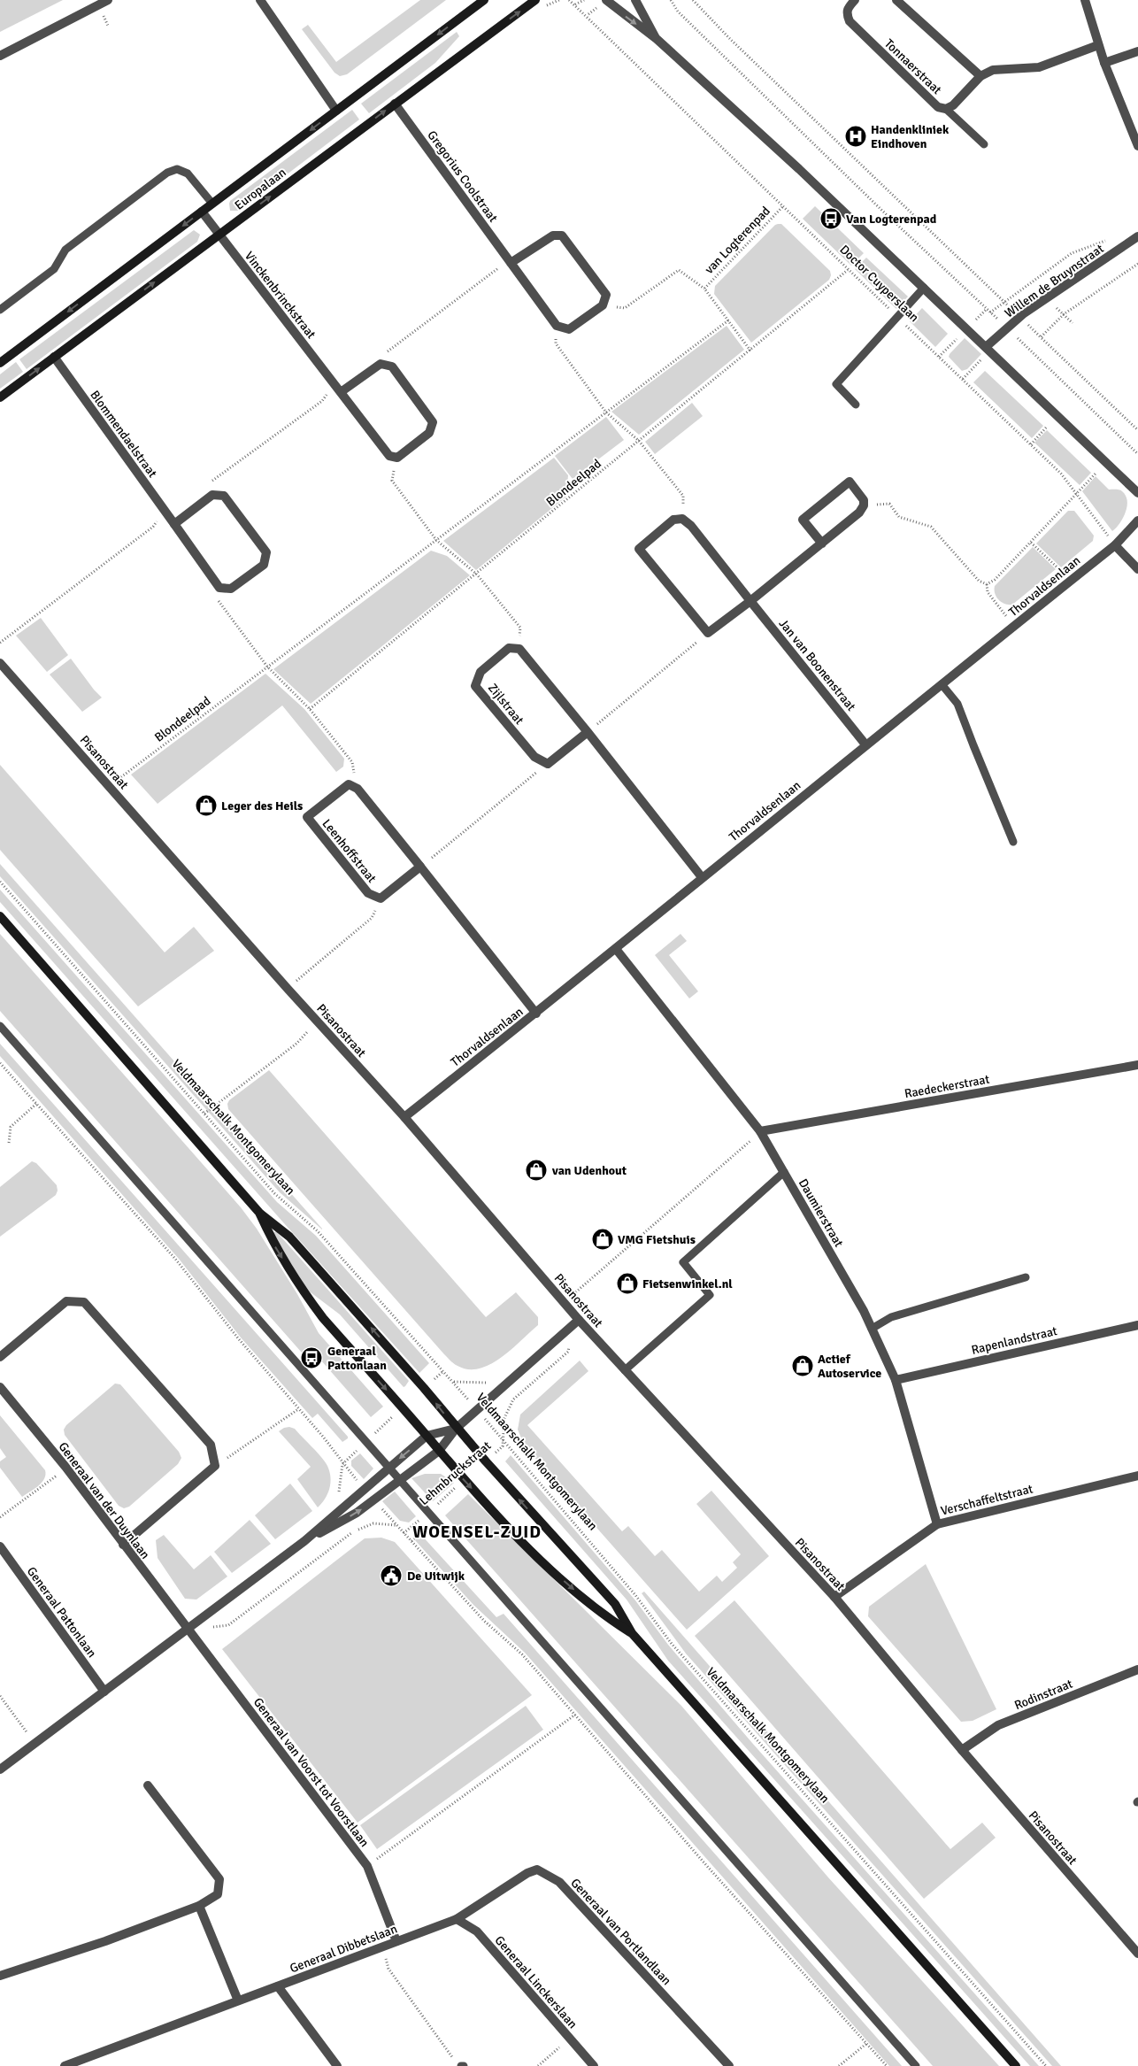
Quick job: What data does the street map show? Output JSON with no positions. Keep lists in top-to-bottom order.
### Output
{
  "streets": {
    "main road": ["Europalaan"],
    "street": [
      "Tonnaerstraat",
      "Gregorius Coolstraat",
      "Willem de Bruynstraat",
      "Vinckenbrinckstraat",
      "Blommendaelstraat",
      "Thorvaldsenlaan",
      "Jan van Boonenstraat",
      "Zijlstraat",
      "Pisanostraat",
      "Leenhoffstraat",
      "Raedeckerstraat",
      "Daumierstraat",
      "Rapenlandstraat",
      "Verschaffeltstraat",
      "Generaal van der Duynlaan",
      "Generaal Pattonlaan",
      "Rodinstraat",
      "Generaal van Voorst tot Voorstlaan",
      "Generaal van Portlandlaan",
      "Generaal Dibbetslaan",
      "Generaal Linckerslaan"
    ],
    "path": [
      "van Logterenpad",
      "Doctor Cuyperslaan",
      "Blondeelpad",
      "Veldmaarschalk Montgomerylaan",
      "Lehmbruckstraat"
    ]
  },
  "crossings": [
    ["Gregorius Coolstraat", "Europalaan"],
    ["Europalaan", "Vinckenbrinckstraat"],
    ["Europalaan", "Blommendaelstraat"],
    ["van Logterenpad", "Doctor Cuyperslaan"],
    ["van Logterenpad", "Blondeelpad"],
    ["Doctor Cuyperslaan", "Blondeelpad"],
    ["Doctor Cuyperslaan", "Thorvaldsenlaan"],
    ["Blondeelpad", "Pisanostraat"],
    ["Thorvaldsenlaan", "Jan van Boonenstraat"],
    ["Thorvaldsenlaan", "Pisanostraat"],
    ["Thorvaldsenlaan", "Daumierstraat"],
    ["Pisanostraat", "Verschaffeltstraat"],
    ["Pisanostraat", "Rodinstraat"],
    ["Raedeckerstraat", "Daumierstraat"],
    ["Veldmaarschalk Montgomerylaan", "Lehmbruckstraat"],
    ["Daumierstraat", "Rapenlandstraat"],
    ["Daumierstraat", "Verschaffeltstraat"],
    ["Generaal van der Duynlaan", "Generaal van Voorst tot Voorstlaan"],
    ["Generaal van Voorst tot Voorstlaan", "Generaal Dibbetslaan"],
    ["Generaal van Portlandlaan", "Generaal Dibbetslaan"],
    ["Generaal van Portlandlaan", "Generaal Linckerslaan"],
    ["Generaal Dibbetslaan", "Generaal Linckerslaan"]
  ],
  "districts": ["WOENSEL-ZUID"],
  "places": {
    "hospital": ["Handenkliniek Eindhoven"],
    "bus stop": ["Van Logterenpad", "Generaal Pattonlaan"],
    "shop": [
      "Leger des Heils",
      "van Udenhout",
      "VMG Fietshuis",
      "Fietsenwinkel.nl",
      "Actief Autoservice"
    ],
    "public building": ["De Uitwijk"]
  }
}
